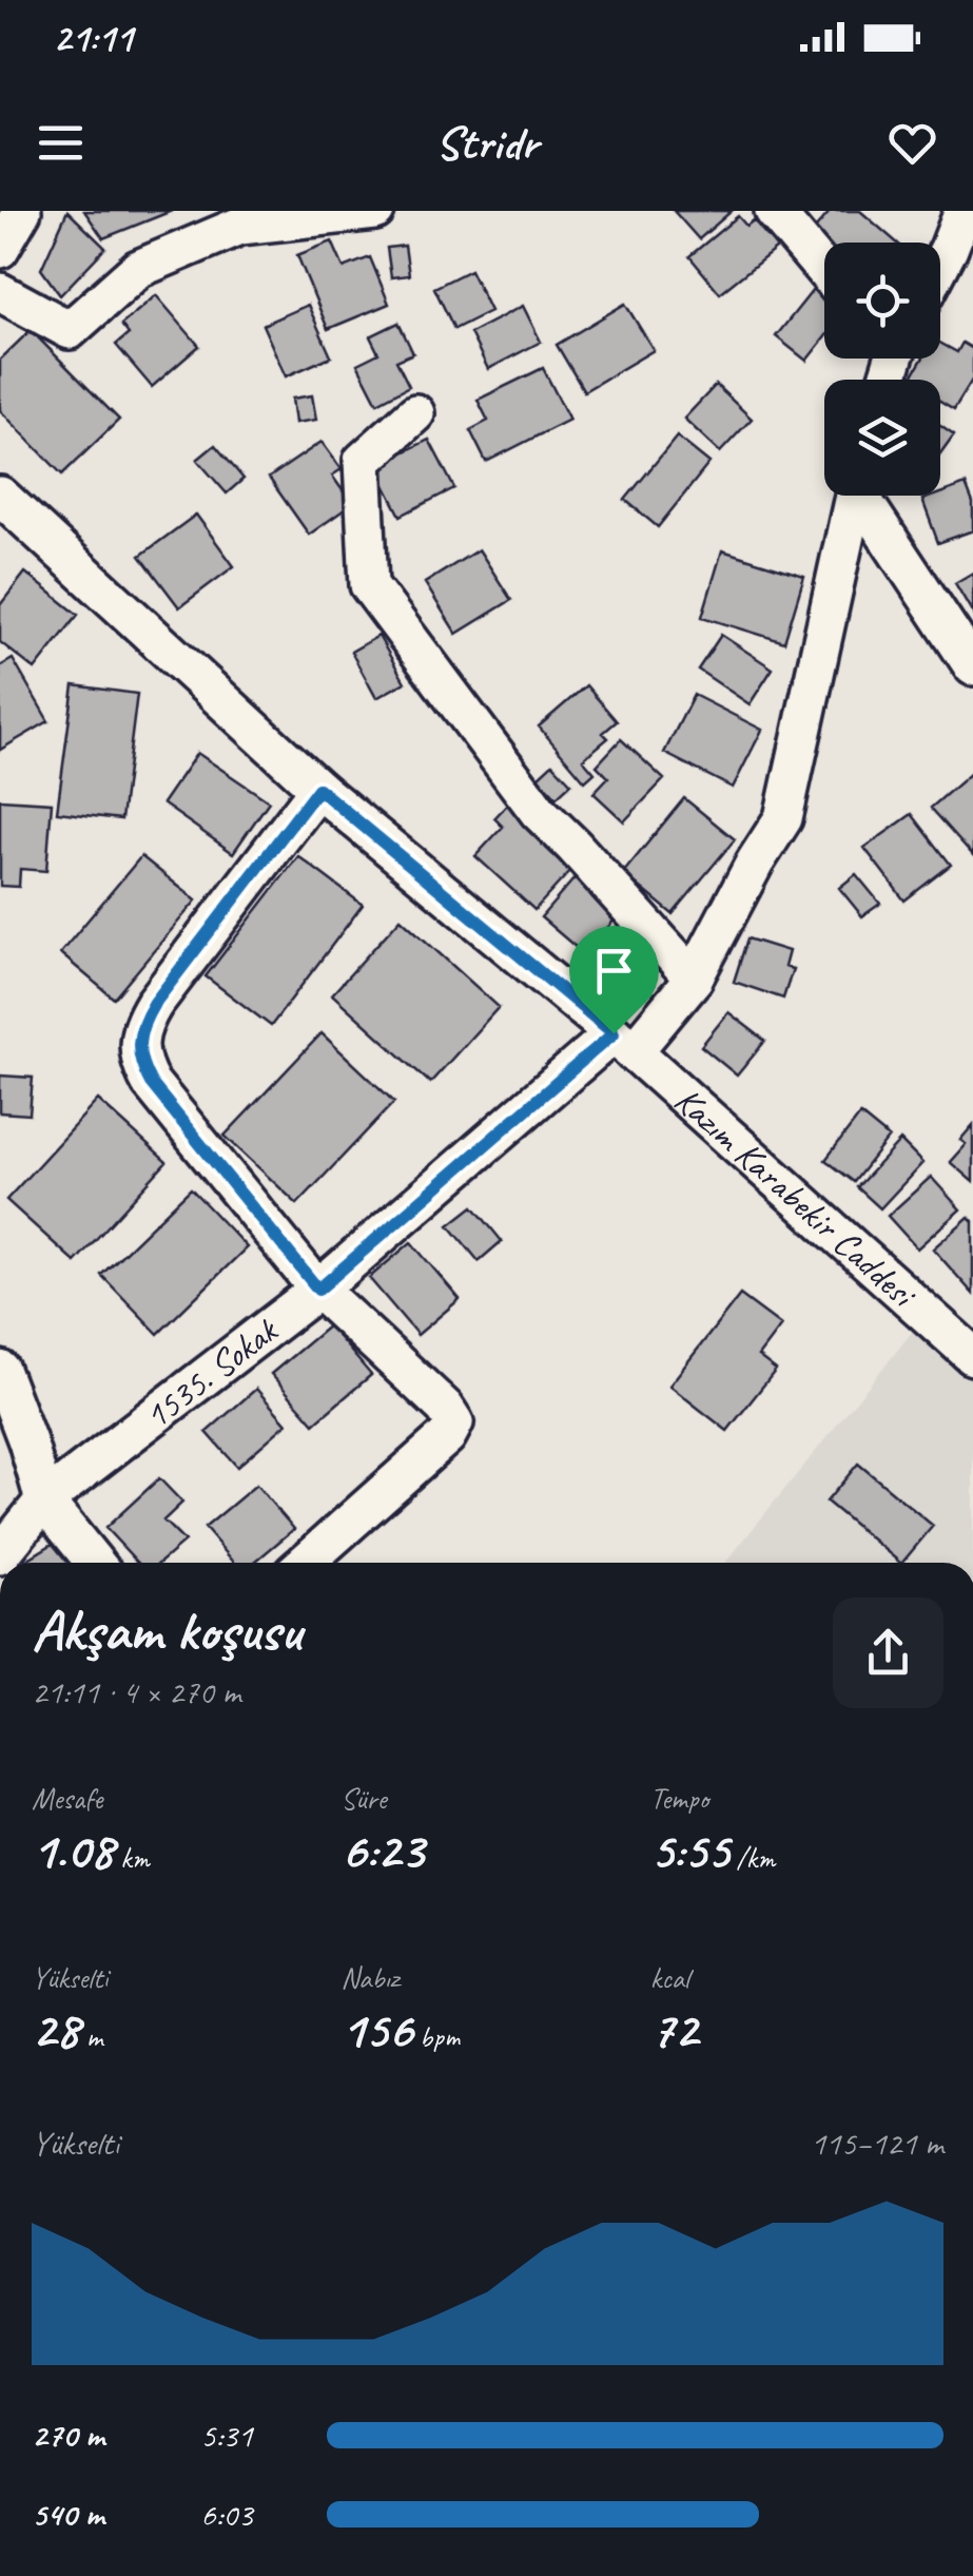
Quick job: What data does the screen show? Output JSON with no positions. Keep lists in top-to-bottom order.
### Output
{
  "streets": {
    "street": ["Kazım Karabekir Caddesi", "1535. Sokak"]
  },
  "crossings": [
    ["Kazım Karabekir Caddesi", "1535. Sokak"]
  ],
  "page": {
    "status": "21:11",
    "header": "Stridr",
    "heading": ["Akşam koşusu", "21:11 · 4 × 270 m"],
    "stats": [
      ["Mesafe", "1.08 km"],
      ["Süre", "6:23"],
      ["Tempo", "5:55 /km"],
      ["Yükselti", "28 m"],
      ["Nabız", "156 bpm"],
      ["kcal", "72"]
    ],
    "chart": ["Yükselti", "115–121 m"],
    "list": [
      {
        "name": "270 m",
        "note": "5:31"
      },
      {
        "name": "540 m",
        "note": "6:03"
      }
    ]
  }
}
